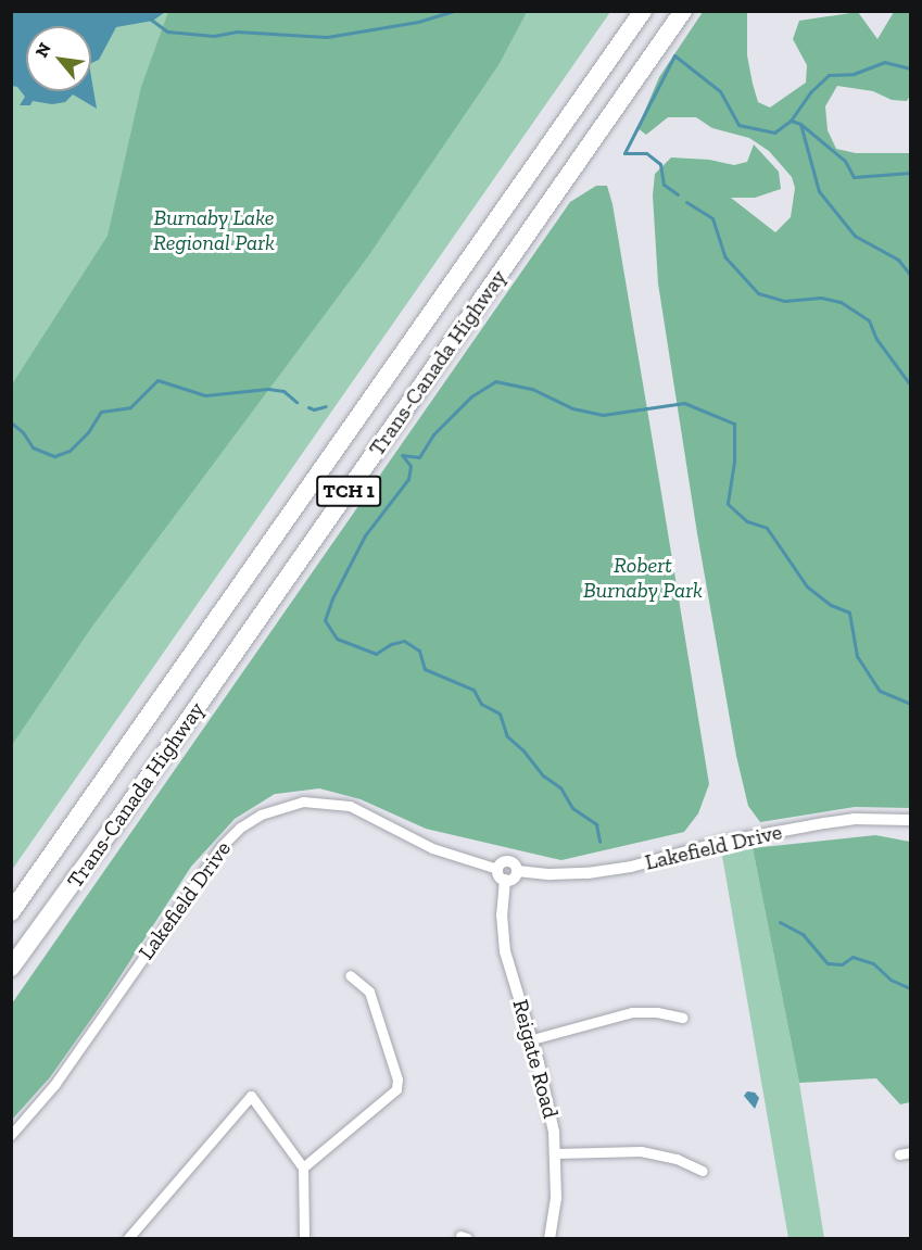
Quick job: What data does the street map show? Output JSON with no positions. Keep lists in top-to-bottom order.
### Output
{
  "streets": {
    "highway": ["Trans-Canada Highway", "TCH 1"],
    "street": ["Lakefield Drive", "Reigate Road"]
  },
  "crossings": [
    ["Lakefield Drive", "Reigate Road"]
  ],
  "parks": ["Burnaby Lake Regional Park", "Robert Burnaby Park"],
  "north": "top left"
}
